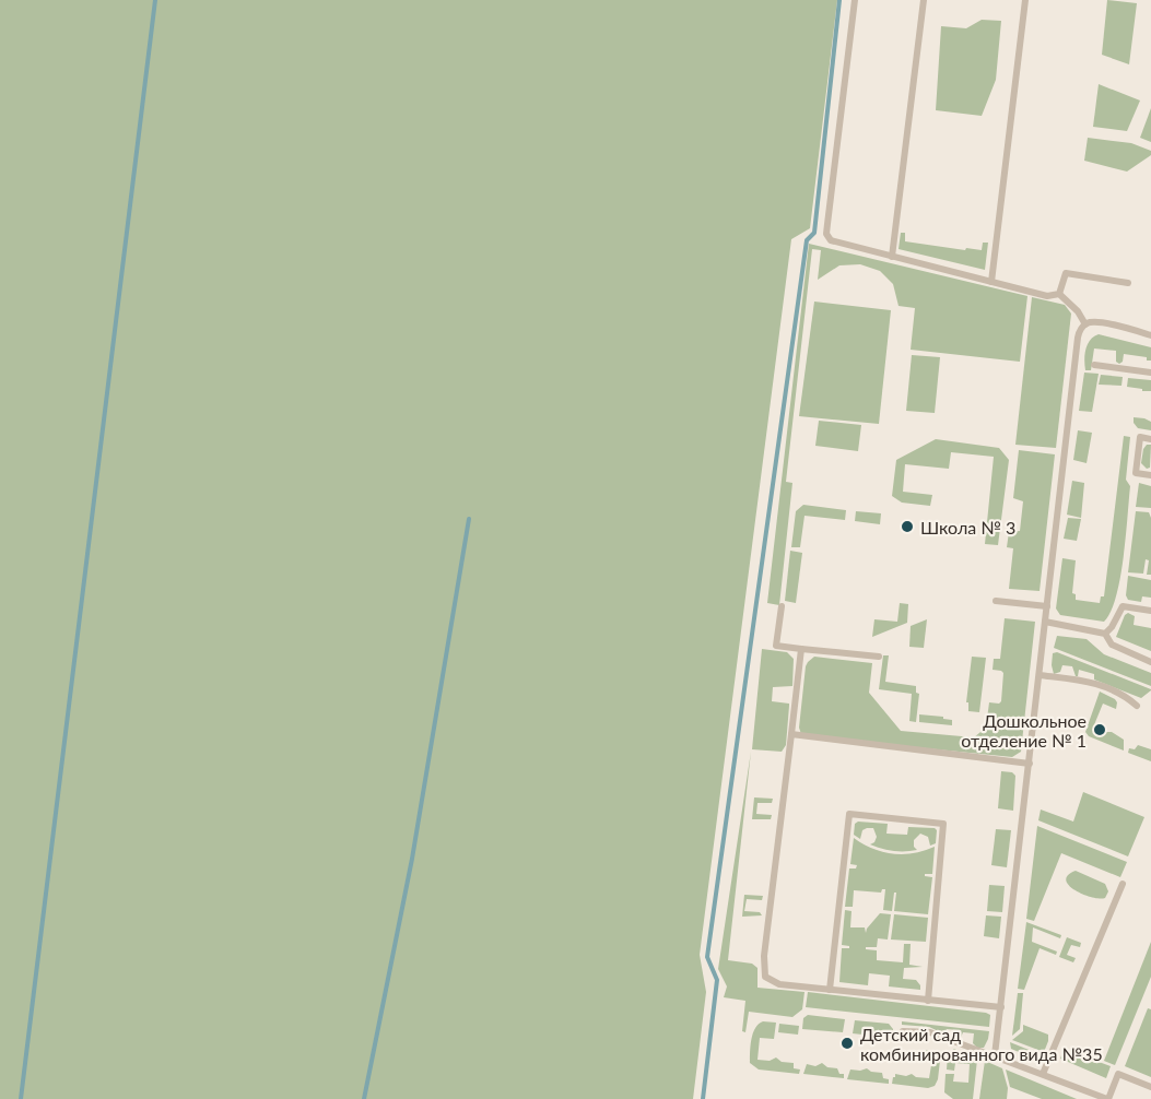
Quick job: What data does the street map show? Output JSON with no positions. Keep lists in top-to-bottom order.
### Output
{
  "places": ["Школа № 3", "Дошкольное отделение № 1", "Детский сад комбинированного вида №35"]
}
